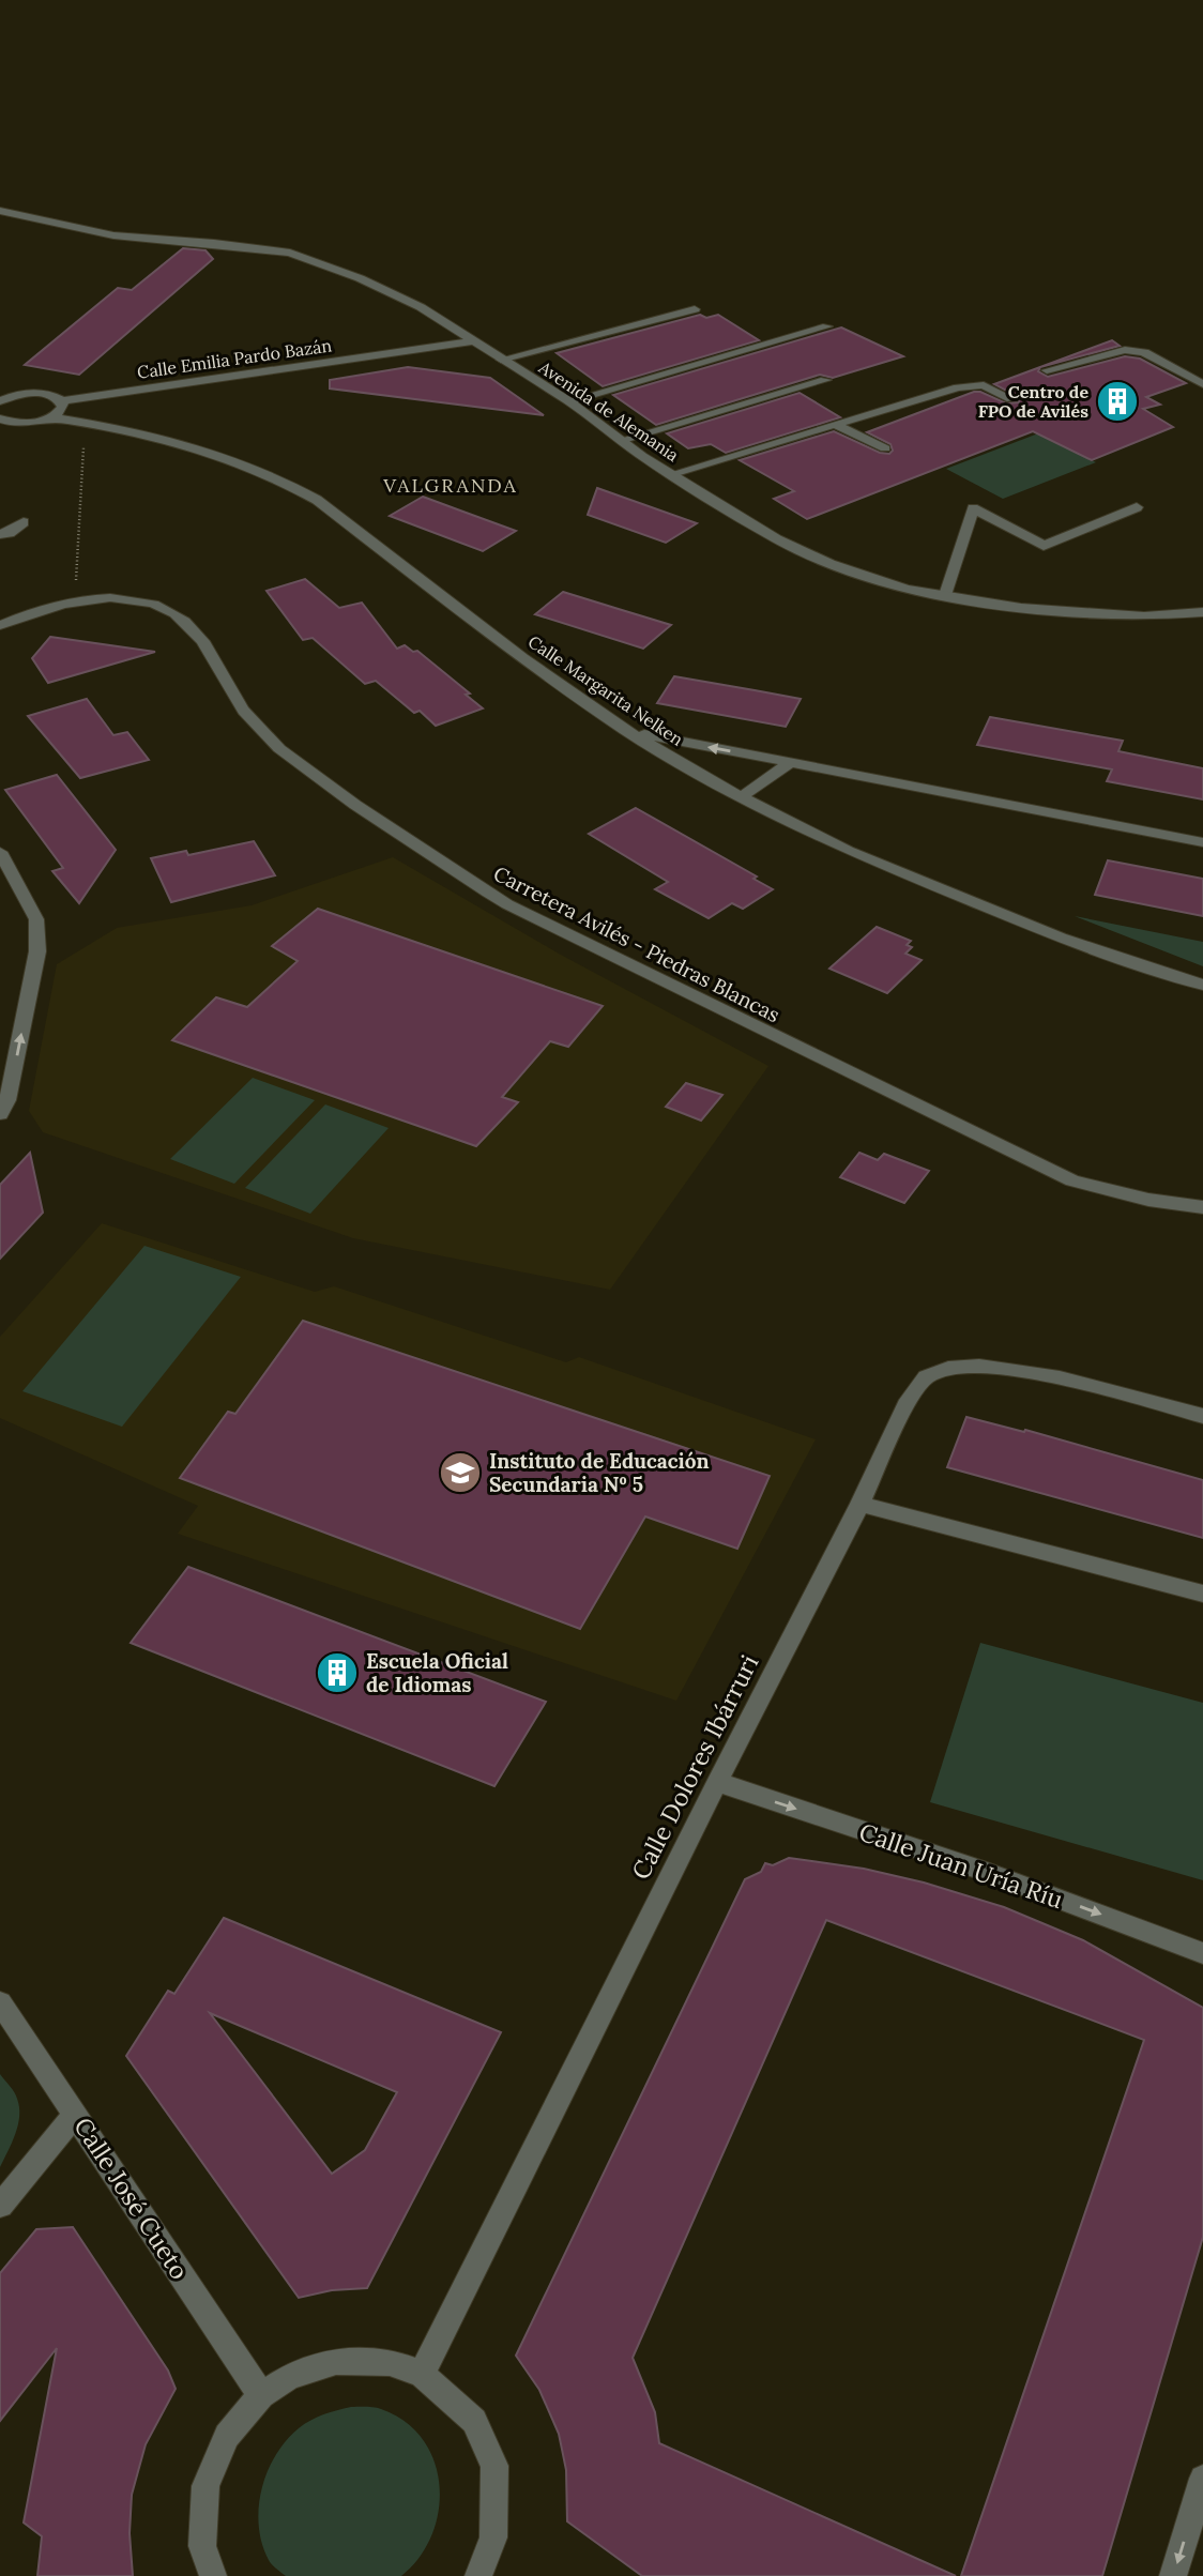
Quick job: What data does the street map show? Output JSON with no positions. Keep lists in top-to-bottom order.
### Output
{
  "streets": {
    "street": [
      "Calle Emilia Pardo Bazán",
      "Avenida de Alemania",
      "Calle Margarita Nelken",
      "Carretera Avilés - Piedras Blancas",
      "Calle Dolores Ibárruri",
      "Calle Juan Uría Ríu",
      "Calle José Cueto"
    ]
  },
  "crossings": [
    ["Calle Emilia Pardo Bazán", "Avenida de Alemania"],
    ["Calle Dolores Ibárruri", "Calle Juan Uría Ríu"]
  ],
  "one_way": ["Calle Juan Uría Ríu"],
  "districts": ["VALGRANDA"],
  "places": {
    "building": ["Centro de FPO de Avilés", "Escuela Oficial de Idiomas"],
    "school or university": ["Instituto de Educación Secundaria Nº 5"]
  }
}
